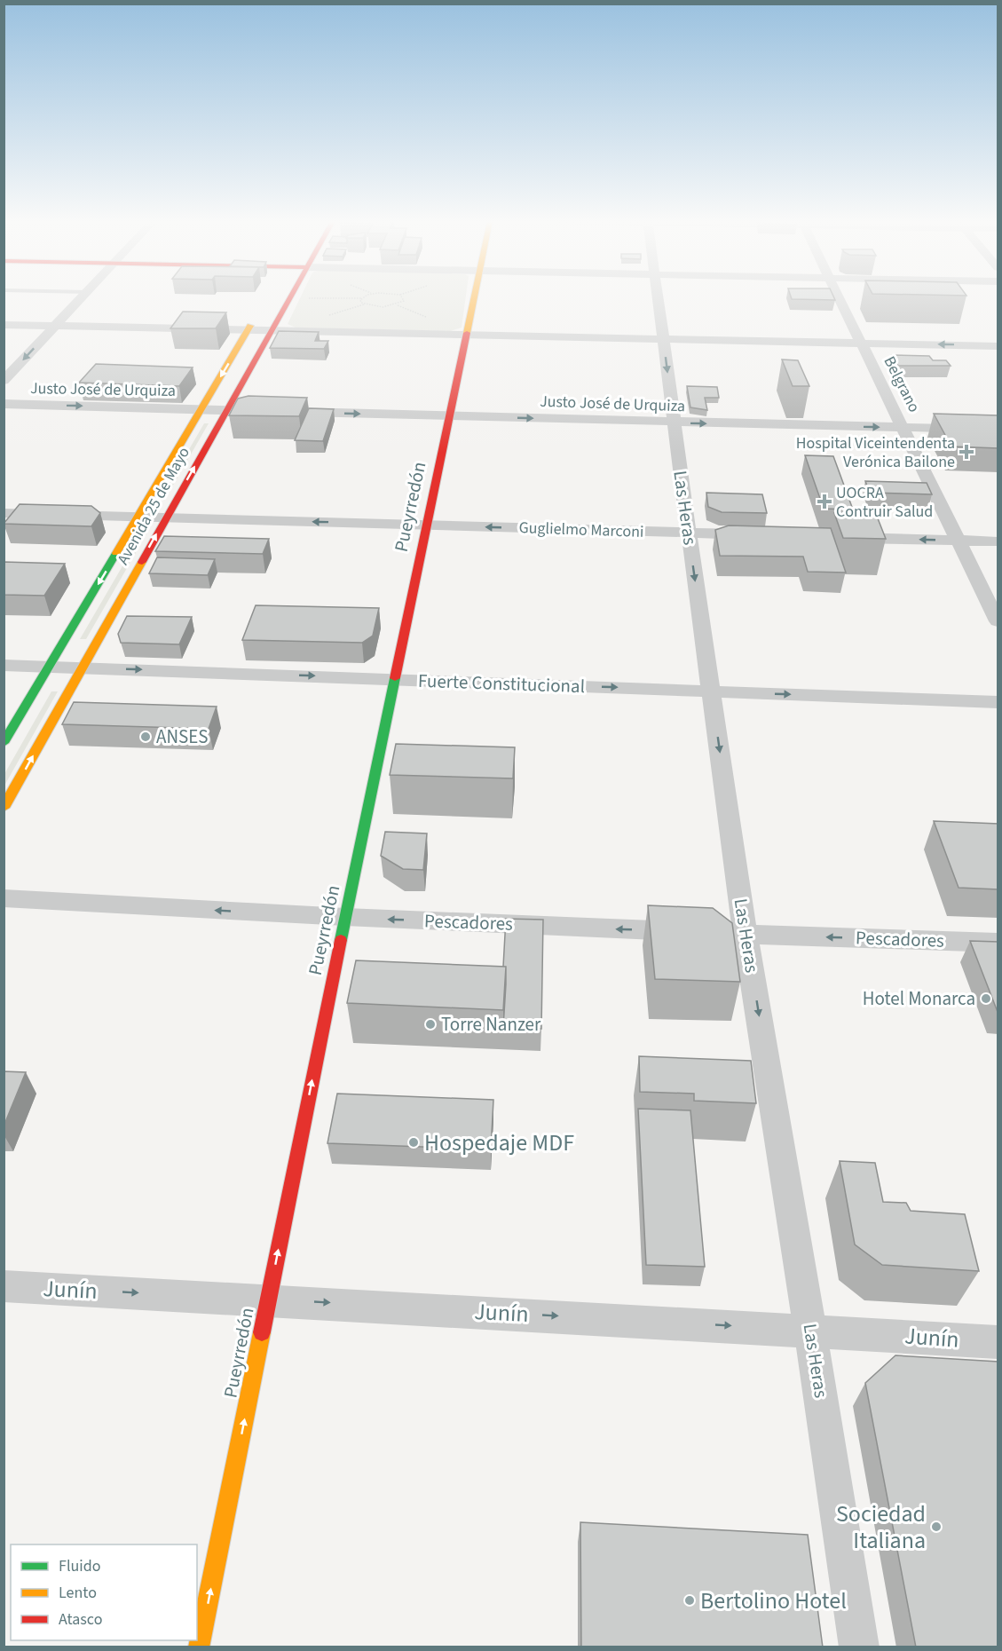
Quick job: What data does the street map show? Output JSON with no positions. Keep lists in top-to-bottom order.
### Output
{
  "streets": {
    "main road": ["Avenida 25 de Mayo", "Pueyrredón"],
    "street": [
      "Belgrano",
      "Justo José de Urquiza",
      "Las Heras",
      "Guglielmo Marconi",
      "Fuerte Constitucional",
      "Pescadores",
      "Junín"
    ]
  },
  "crossings": [
    ["Belgrano", "Justo José de Urquiza"],
    ["Justo José de Urquiza", "Avenida 25 de Mayo"],
    ["Justo José de Urquiza", "Pueyrredón"],
    ["Justo José de Urquiza", "Las Heras"],
    ["Avenida 25 de Mayo", "Guglielmo Marconi"],
    ["Avenida 25 de Mayo", "Fuerte Constitucional"],
    ["Pueyrredón", "Guglielmo Marconi"],
    ["Pueyrredón", "Fuerte Constitucional"],
    ["Pueyrredón", "Pescadores"],
    ["Pueyrredón", "Junín"],
    ["Las Heras", "Guglielmo Marconi"],
    ["Las Heras", "Fuerte Constitucional"],
    ["Las Heras", "Pescadores"],
    ["Las Heras", "Junín"]
  ],
  "one_way": [
    "Pueyrredón",
    "Las Heras",
    "Fuerte Constitucional",
    "Pescadores",
    "Junín"
  ],
  "places": {
    "health": ["Hospital Viceintendenta Verónica Bailone", "UOCRA Contruir Salud"],
    "other": [
      "ANSES",
      "Hotel Monarca",
      "Torre Nanzer",
      "Hospedaje MDF",
      "Sociedad Italiana",
      "Bertolino Hotel"
    ]
  },
  "legend": ["Fluido", "Lento", "Atasco"]
}
